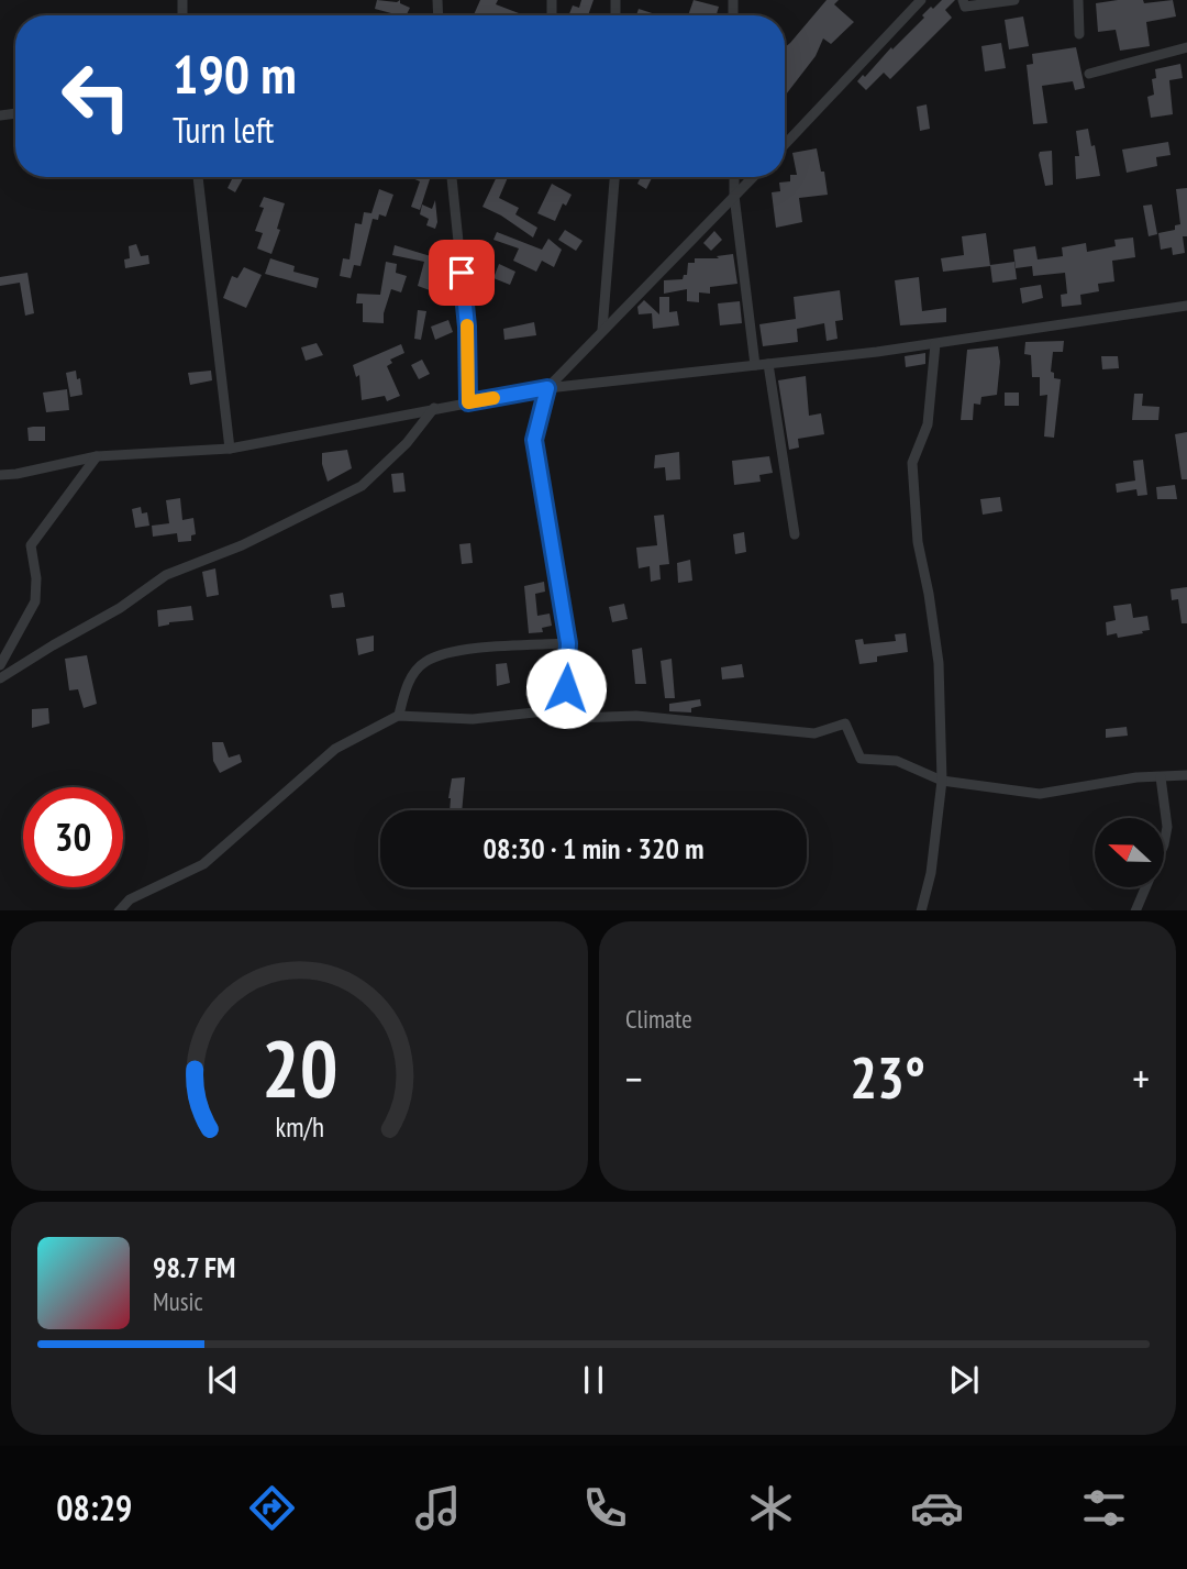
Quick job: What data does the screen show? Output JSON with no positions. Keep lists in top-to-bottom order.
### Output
{
  "north": "left",
  "page": {
    "turn": ["190 m", "Turn left"],
    "limit": "30",
    "trip": "08:30 · 1 min · 320 m",
    "tile": "Climate",
    "heat": ["−", "23°", "+"],
    "song": ["98.7 FM", "Music"],
    "tabs": "08:29",
    "gauge": ["20", "km/h"]
  }
}
